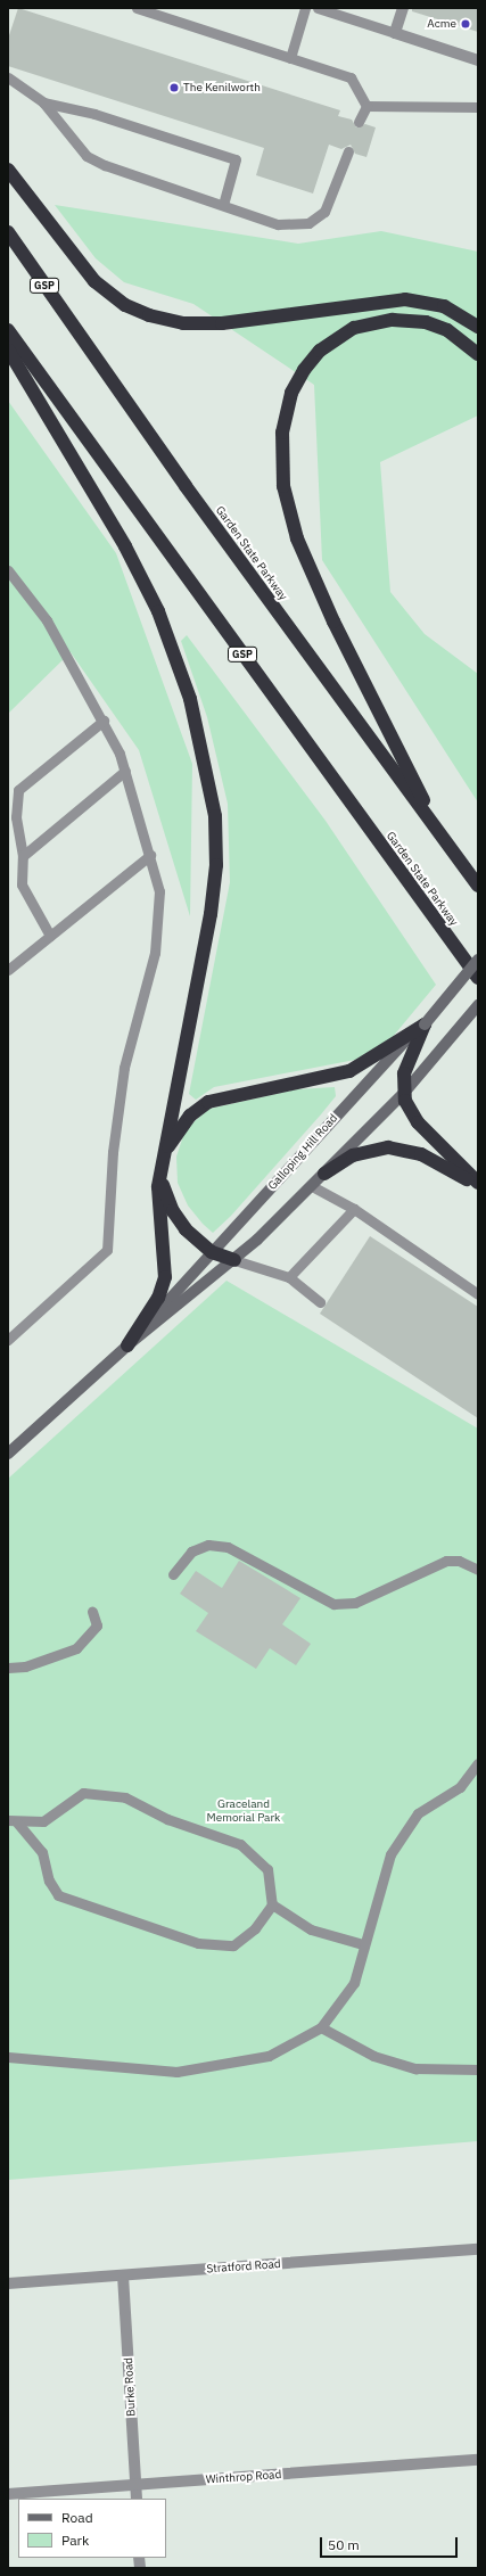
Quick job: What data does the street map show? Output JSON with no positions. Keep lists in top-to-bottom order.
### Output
{
  "streets": {
    "highway": ["GSP", "Garden State Parkway"],
    "main road": ["Galloping Hill Road"],
    "street": ["Stratford Road", "Burke Road", "Winthrop Road"]
  },
  "crossings": [
    ["Stratford Road", "Burke Road"],
    ["Burke Road", "Winthrop Road"]
  ],
  "parks": ["Graceland Memorial Park"],
  "places": ["Acme", "The Kenilworth"],
  "legend": ["Road", "Park"],
  "scale_bar": "50 m"
}
